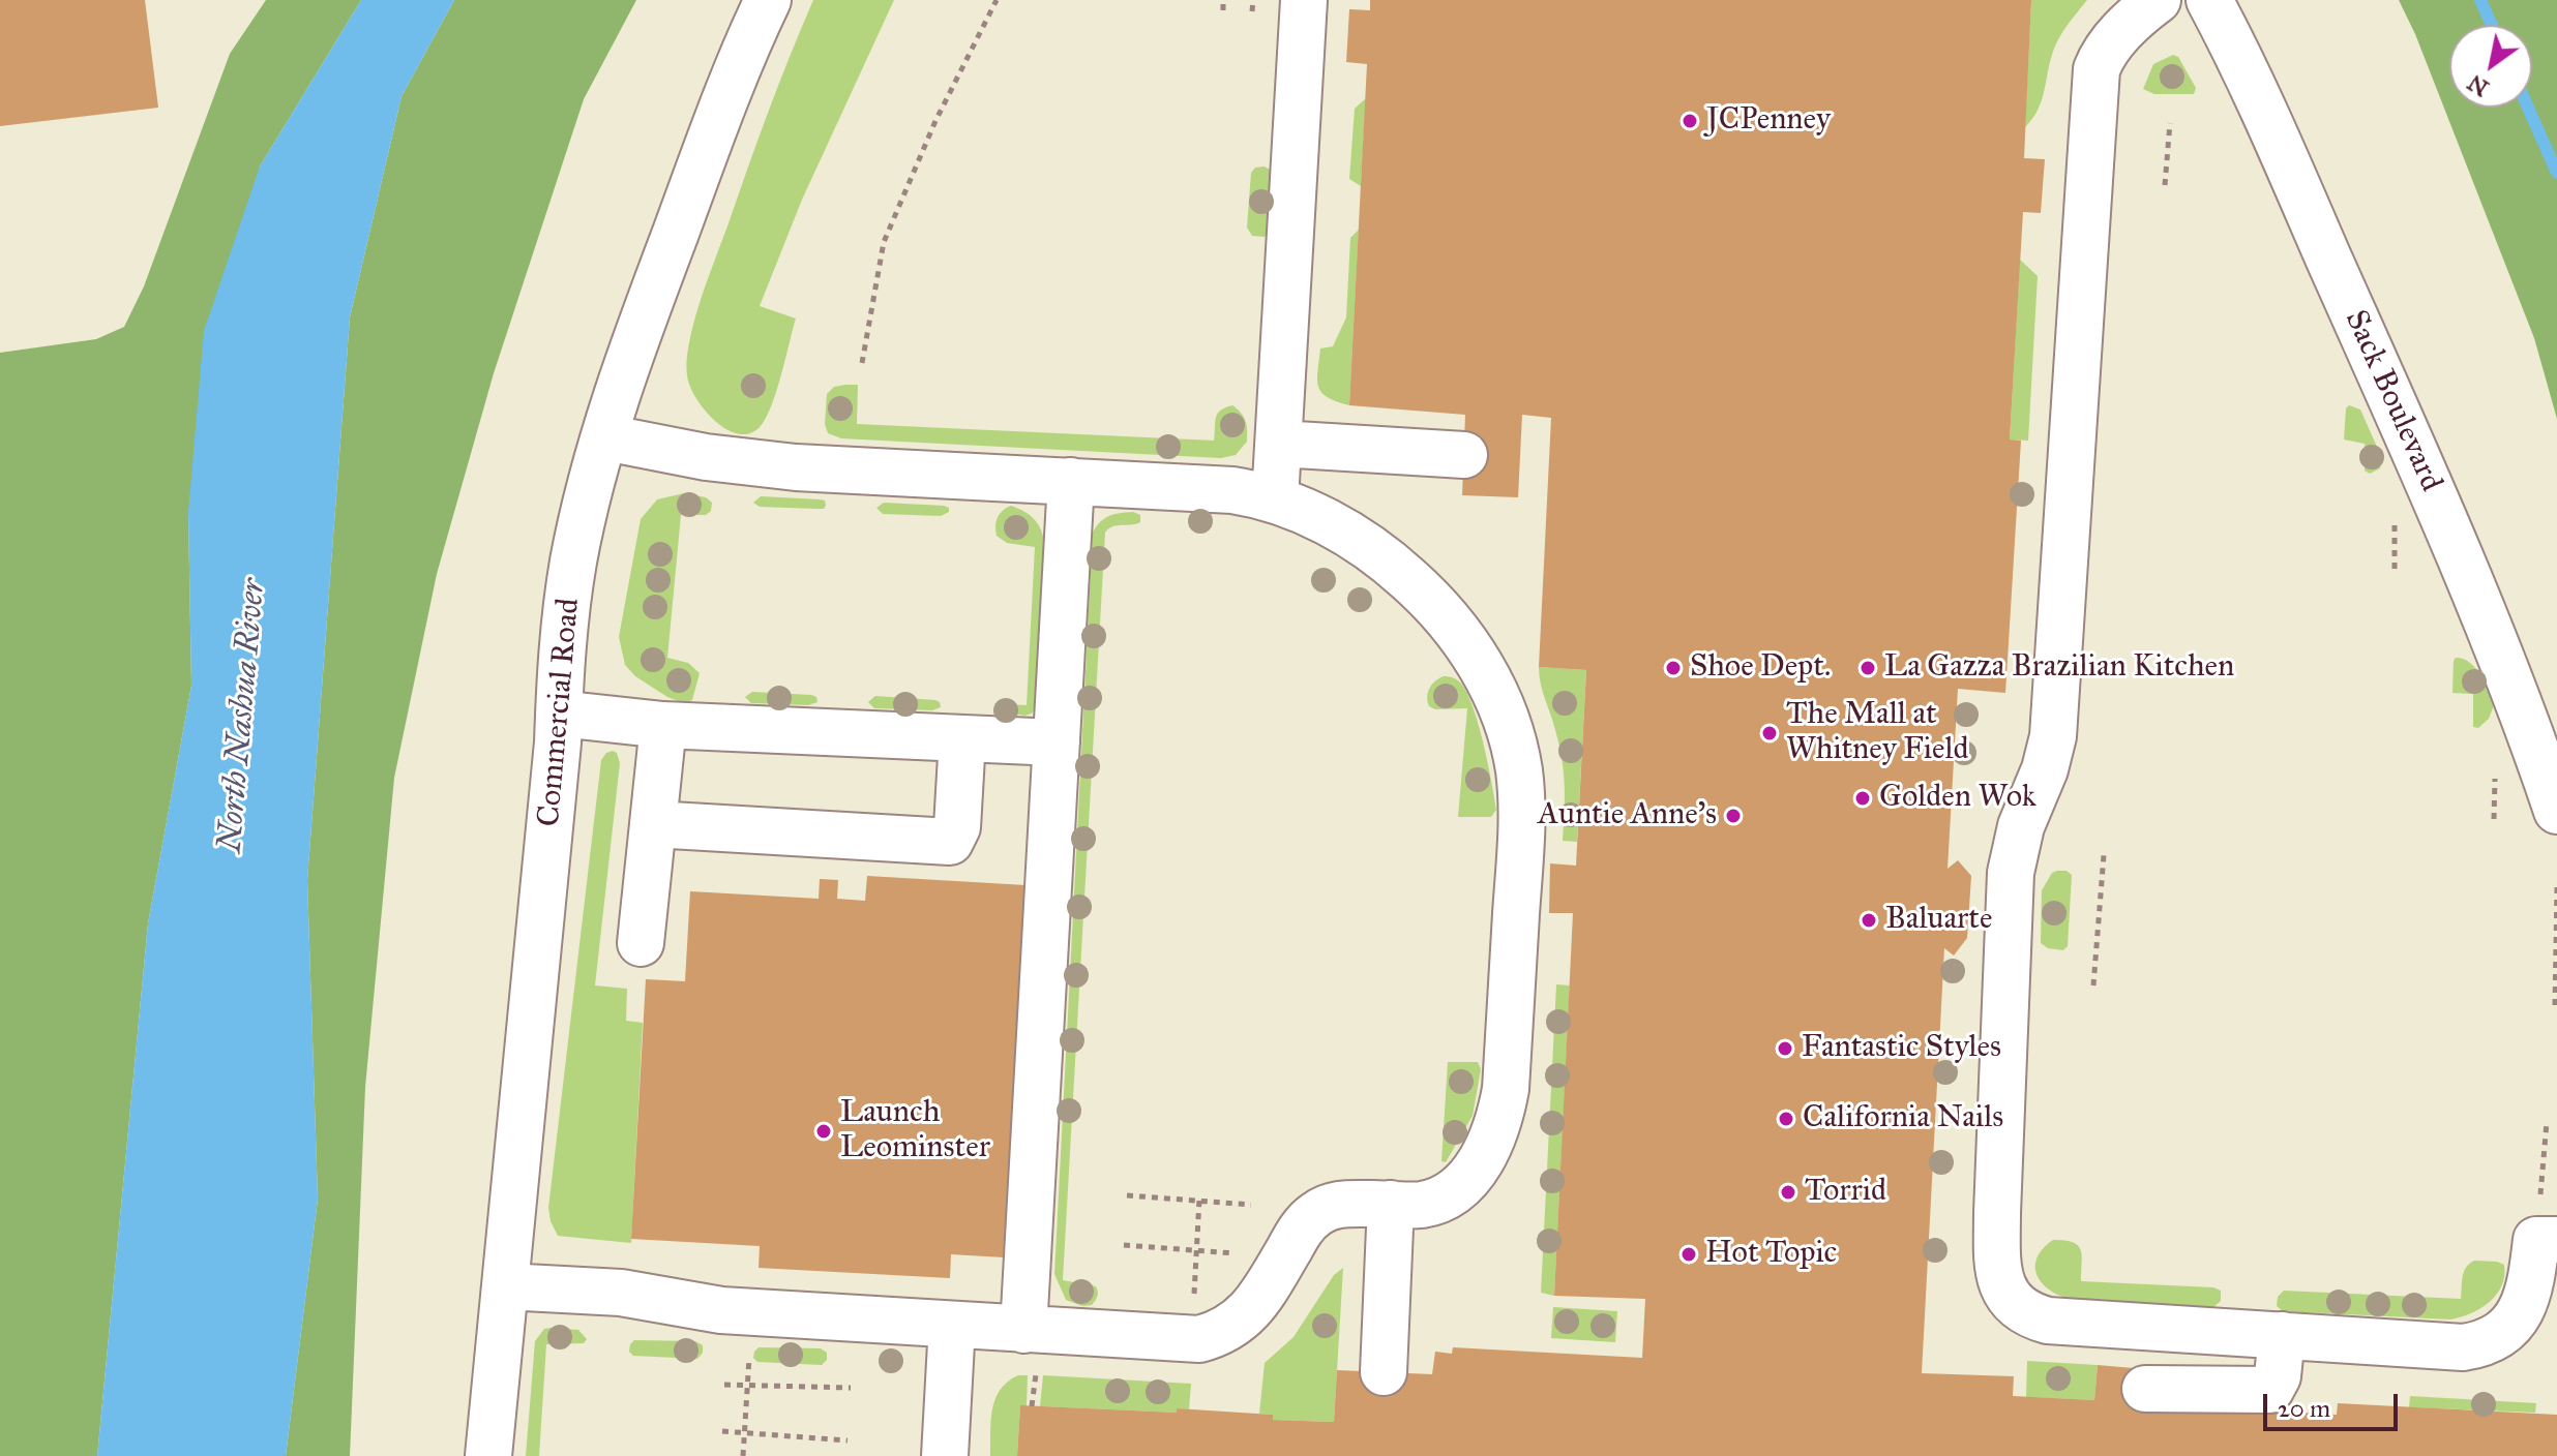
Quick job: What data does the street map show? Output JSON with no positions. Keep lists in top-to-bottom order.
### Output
{
  "streets": {
    "street": ["Sack Boulevard", "Commercial Road"]
  },
  "water": ["North Nashua River"],
  "places": [
    "JCPenney",
    "Shoe Dept.",
    "La Gazza Brazilian Kitchen",
    "The Mall at Whitney Field",
    "Golden Wok",
    "Auntie Anne's",
    "Baluarte",
    "Fantastic Styles",
    "California Nails",
    "Launch Leominster",
    "Torrid",
    "Hot Topic"
  ],
  "scale_bar": "20 m",
  "north": "bottom left"
}
